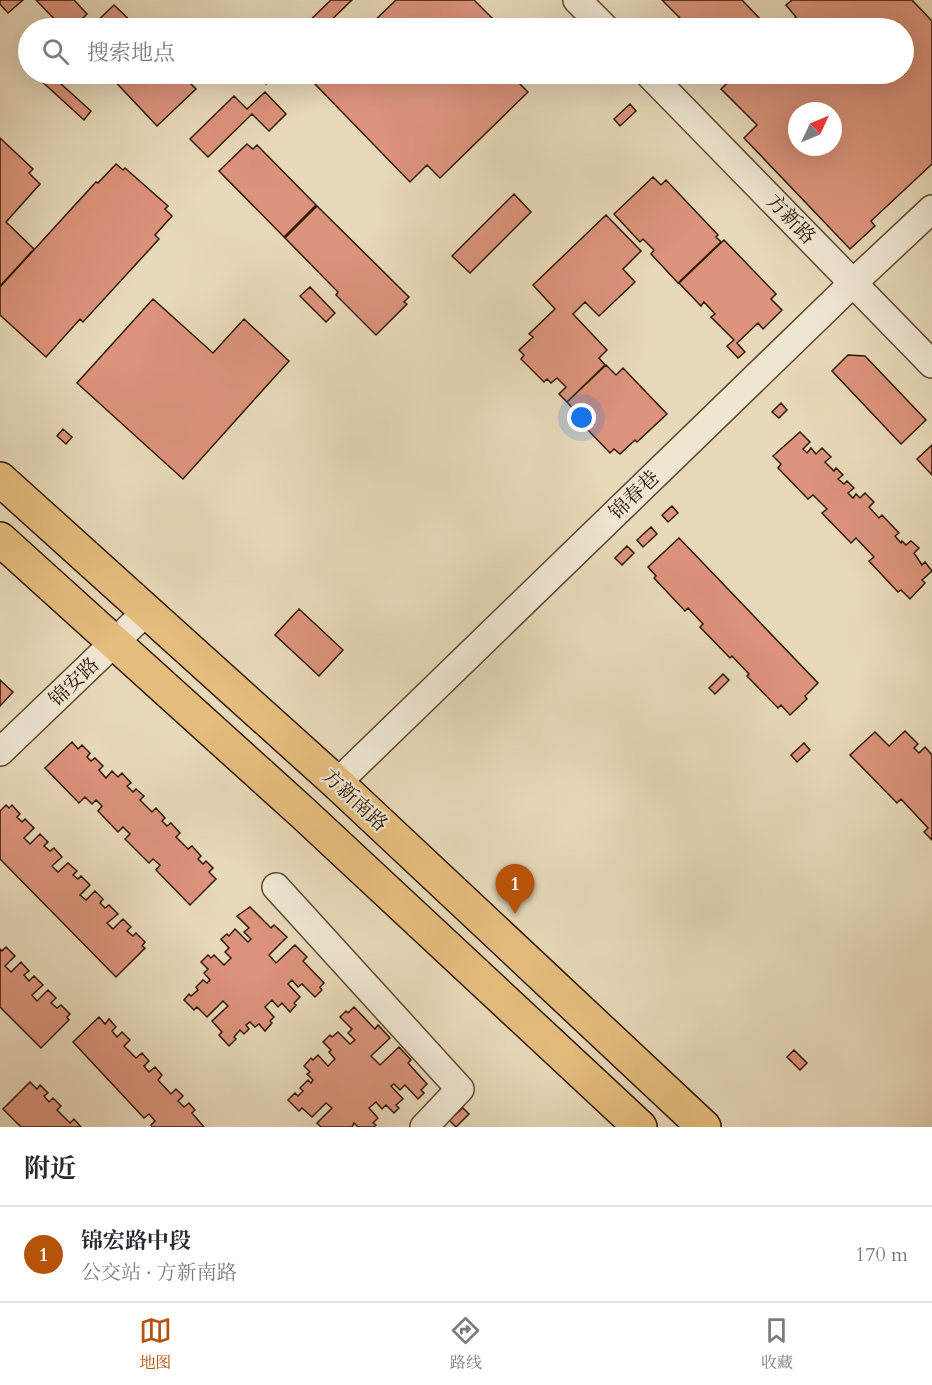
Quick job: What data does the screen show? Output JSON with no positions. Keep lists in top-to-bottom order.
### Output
{
  "streets": {
    "main road": ["方新南路"],
    "street": ["方新路", "锦春巷", "锦安路"]
  },
  "crossings": [
    ["方新路", "锦春巷"],
    ["锦春巷", "方新南路"],
    ["锦安路", "方新南路"]
  ],
  "north": "top right",
  "page": {
    "search": "搜索地点",
    "pins": "1",
    "heading": "附近",
    "list": [
      {
        "mark": "1",
        "name": "锦宏路中段",
        "note": "公交站 · 方新南路",
        "value": "170 m"
      }
    ],
    "nav": ["地图", "路线", "收藏"]
  }
}
